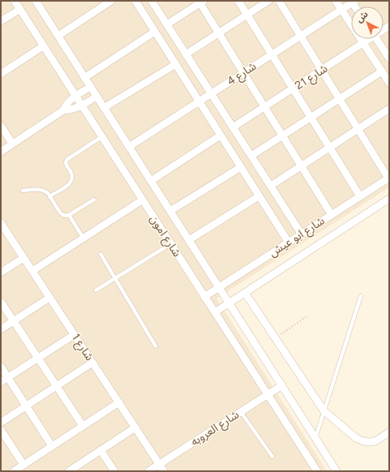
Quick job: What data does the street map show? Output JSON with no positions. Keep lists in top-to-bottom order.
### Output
{
  "streets": {
    "street": [
      "شارع 4",
      "شارع 21",
      "شارع امون",
      "شارع ابو عيش",
      "شارع 1",
      "شارع العروبه"
    ]
  },
  "crossings": [
    ["شارع 4", "شارع امون"],
    ["شارع امون", "شارع ابو عيش"],
    ["شارع امون", "شارع العروبه"],
    ["شارع 1", "شارع العروبه"]
  ],
  "north": "top left"
}
